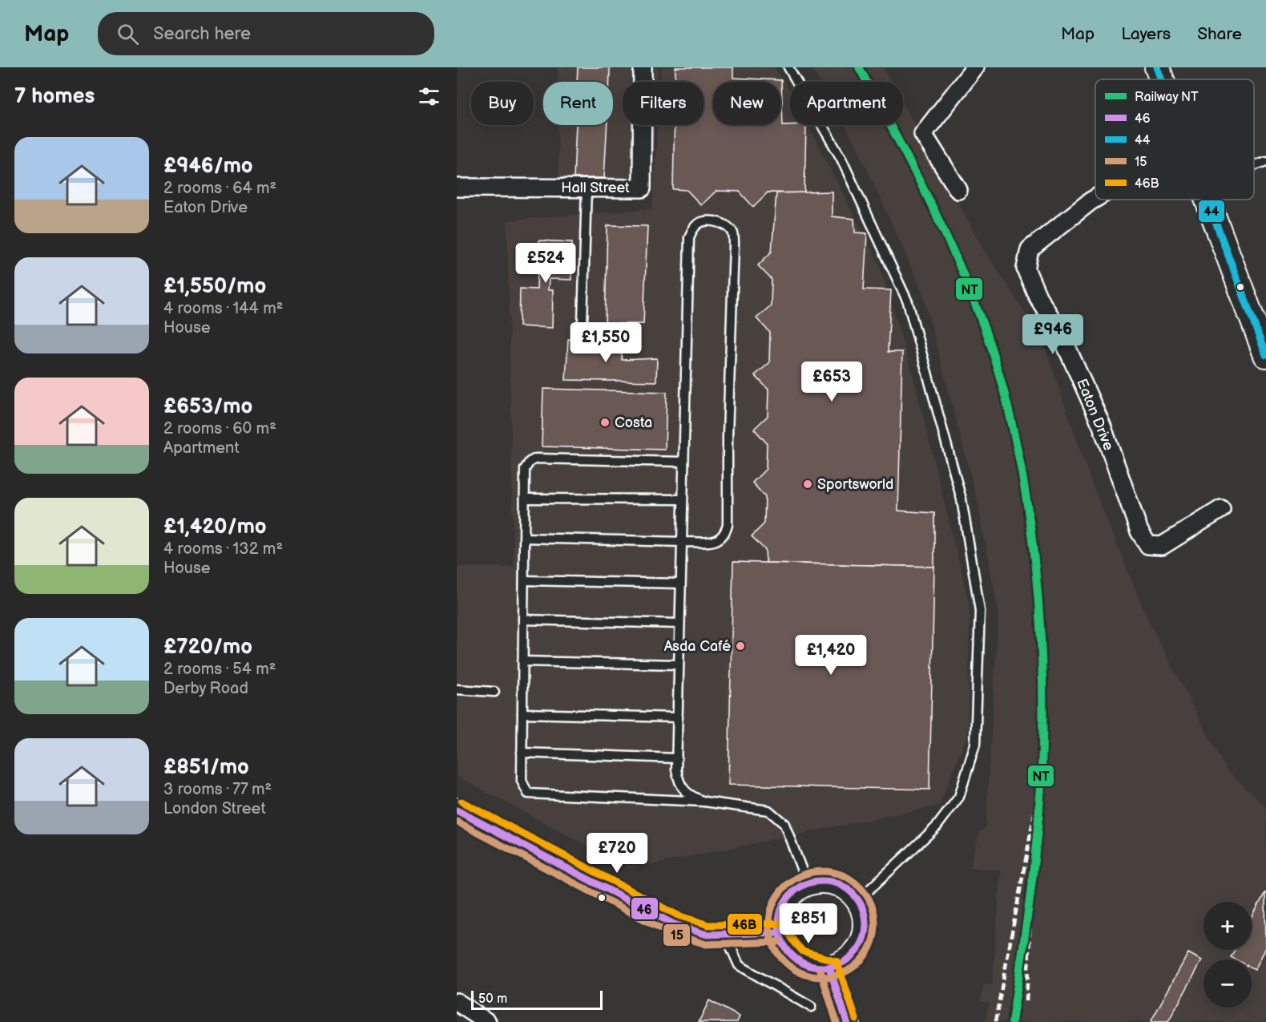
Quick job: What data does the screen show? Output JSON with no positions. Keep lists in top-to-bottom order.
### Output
{
  "streets": {
    "street": ["Hall Street", "Eaton Drive"]
  },
  "places": ["Costa", "Sportsworld", "Asda Café"],
  "lines": [
    "rail line NT",
    "transit line 44",
    "transit line 46B",
    "transit line 46",
    "transit line 15"
  ],
  "legend": [
    "Railway NT",
    "46",
    "44",
    "15",
    "46B"
  ],
  "scale_bar": "50 m",
  "page": {
    "header": "Map",
    "search": "Search here",
    "nav": ["Map", "Layers", "Share"],
    "heading": "7 homes",
    "chip": [
      "Buy",
      "Rent",
      "Filters",
      "New",
      "Apartment"
    ],
    "list": [
      {
        "name": "£946/mo",
        "note": "2 rooms · 64 m² · Eaton Drive"
      },
      {
        "name": "£1,550/mo",
        "note": "4 rooms · 144 m² · House"
      },
      {
        "name": "£653/mo",
        "note": "2 rooms · 60 m² · Apartment"
      },
      {
        "name": "£1,420/mo",
        "note": "4 rooms · 132 m² · House"
      },
      {
        "name": "£720/mo",
        "note": "2 rooms · 54 m² · Derby Road"
      },
      {
        "name": "£851/mo",
        "note": "3 rooms · 77 m² · London Street"
      }
    ],
    "price": [
      "£524",
      "£946",
      "£1,550",
      "£653",
      "£1,420",
      "£720",
      "£851"
    ],
    "map_buttons": ["+", "−"],
    "scale": "50 m"
  }
}
